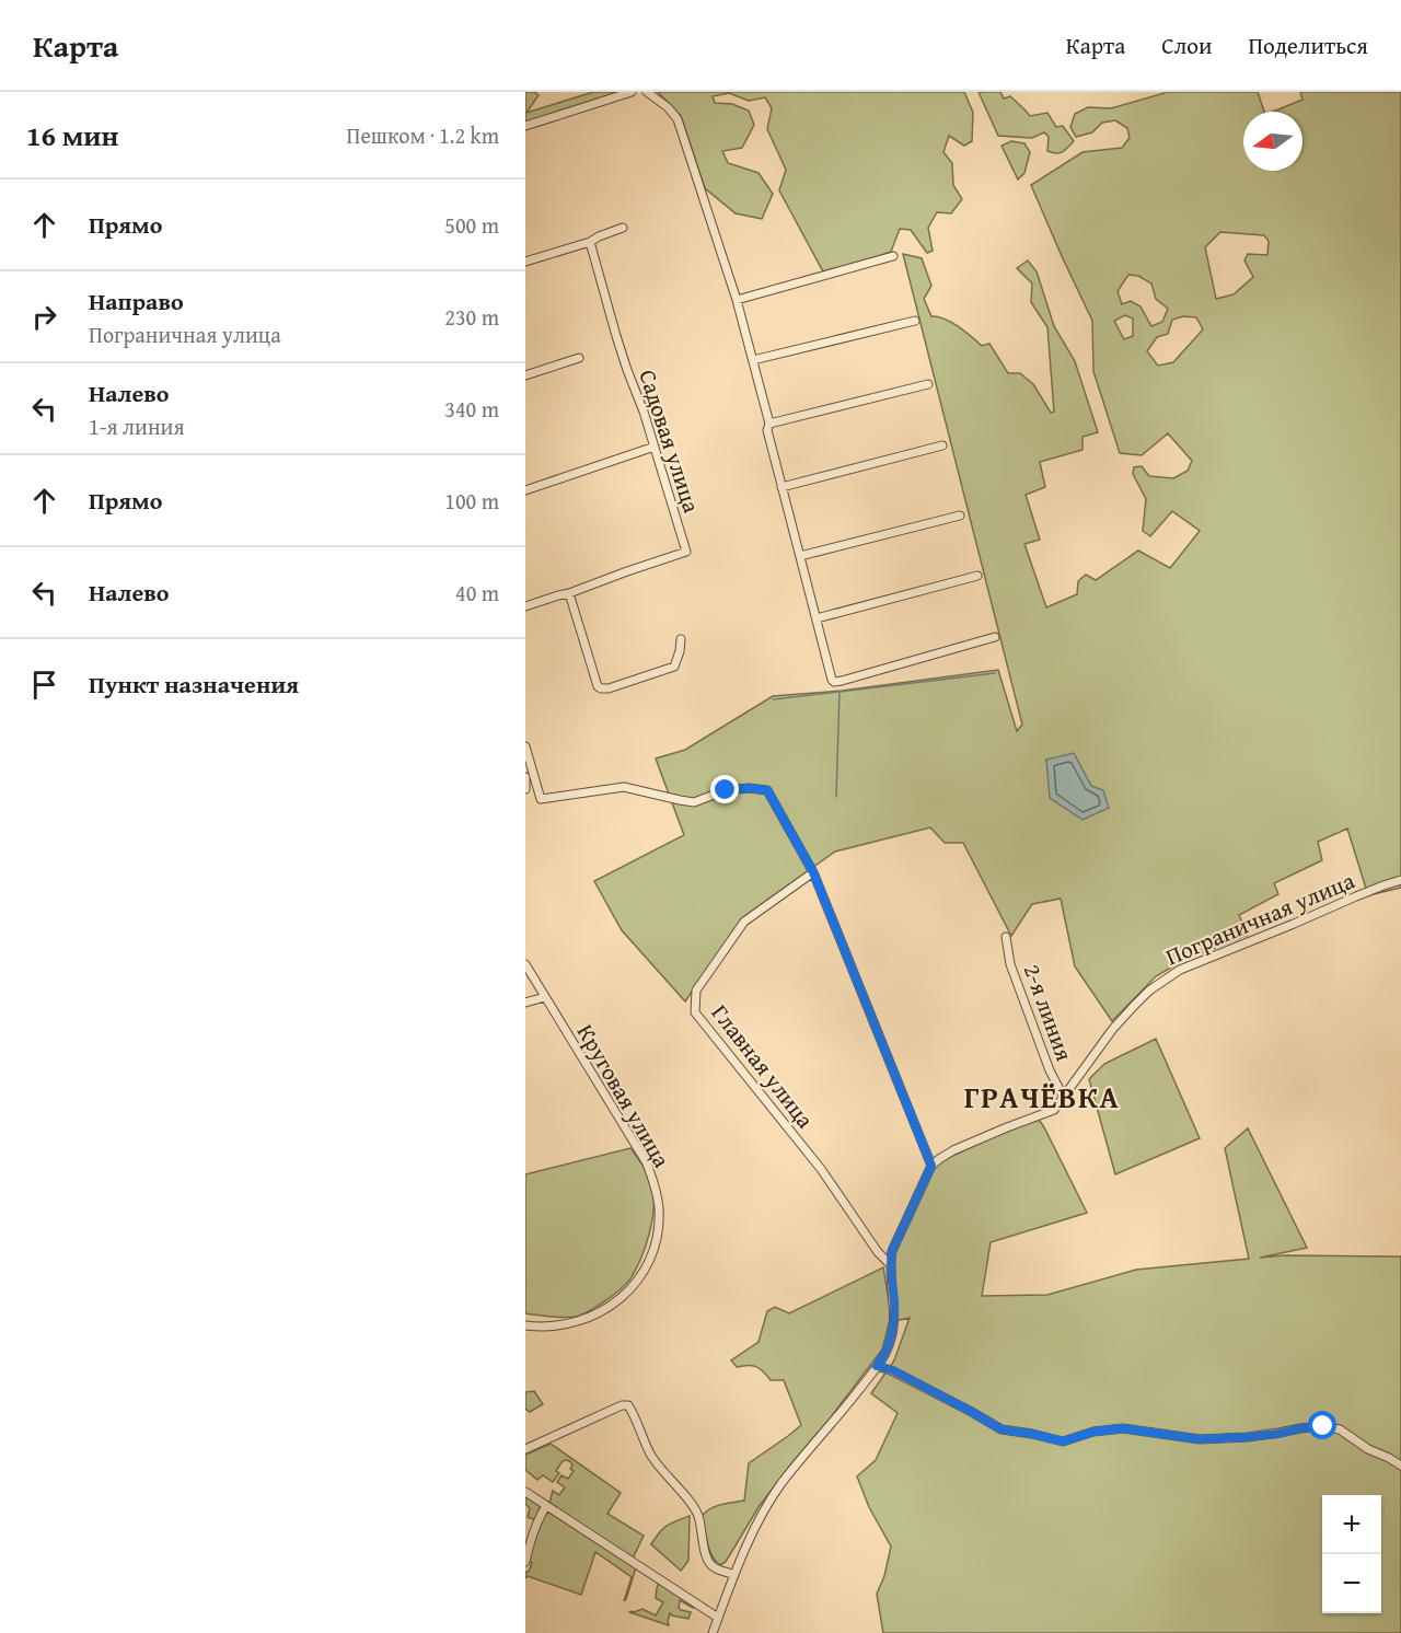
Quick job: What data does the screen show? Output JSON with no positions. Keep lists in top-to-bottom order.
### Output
{
  "streets": {
    "street": [
      "Садовая улица",
      "Пограничная улица",
      "2-я линия",
      "Главная улица",
      "Круговая улица"
    ]
  },
  "crossings": [
    ["Пограничная улица", "2-я линия"]
  ],
  "districts": ["ГРАЧЁВКА"],
  "north": "left",
  "page": {
    "header": "Карта",
    "nav": ["Карта", "Слои", "Поделиться"],
    "heading": ["16 мин", "Пешком · 1.2 km"],
    "list": [
      ["Прямо", "500 m"],
      ["Направо", "Пограничная улица", "230 m"],
      ["Налево", "1-я линия", "340 m"],
      ["Прямо", "100 m"],
      ["Налево", "40 m"],
      "Пункт назначения"
    ],
    "map_buttons": ["+", "−"]
  }
}
